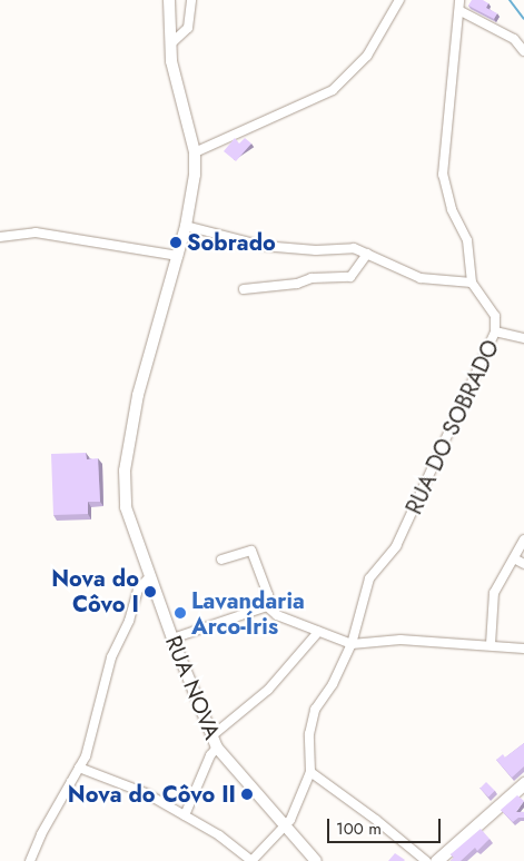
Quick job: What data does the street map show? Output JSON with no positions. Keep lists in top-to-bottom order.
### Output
{
  "streets": {
    "street": ["RUA DO SOBRADO", "RUA NOVA"]
  },
  "places": [
    "Sobrado",
    "Nova do Côvo I",
    "Lavandaria Arco-Íris",
    "Nova do Côvo II"
  ],
  "scale_bar": "100 m"
}
